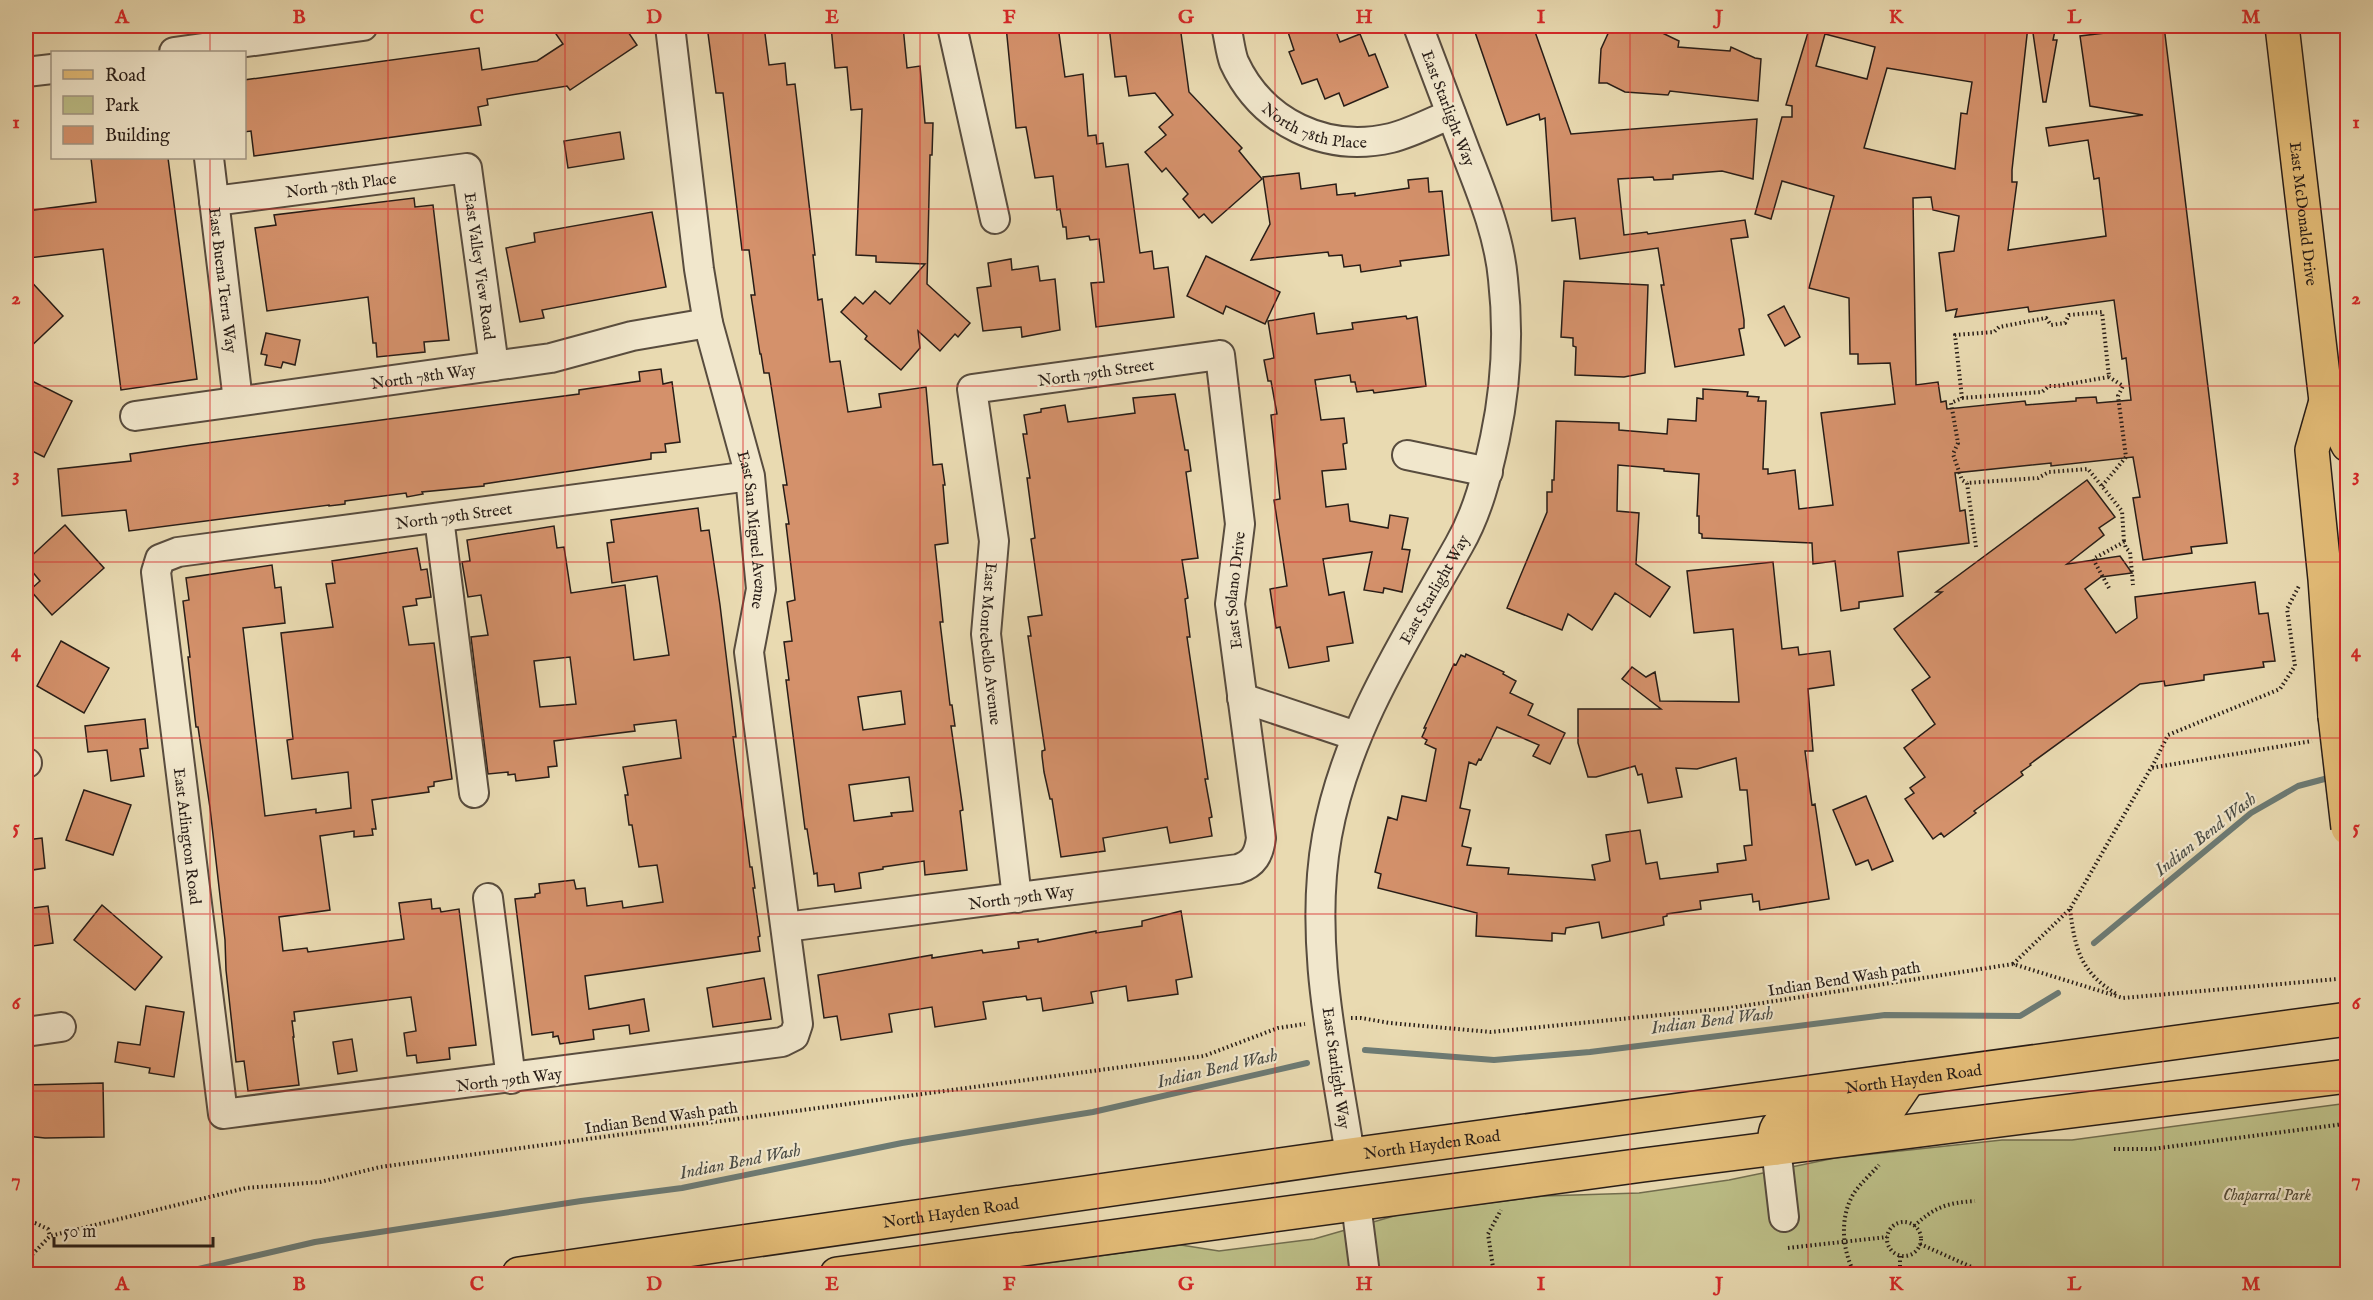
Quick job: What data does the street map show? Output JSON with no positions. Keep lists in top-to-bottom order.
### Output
{
  "streets": {
    "main road": ["East McDonald Drive", "North Hayden Road"],
    "street": [
      "East Starlight Way",
      "North 78th Place",
      "East Valley View Road",
      "East Buena Terra Way",
      "North 79th Street",
      "North 78th Way",
      "East San Miguel Avenue",
      "East Solano Drive",
      "East Montebello Avenue",
      "East Arlington Road",
      "North 79th Way"
    ],
    "path": ["Indian Bend Wash path"]
  },
  "crossings": [
    ["East Starlight Way", "North 78th Place"],
    ["East Starlight Way", "North Hayden Road"],
    ["North 78th Place", "East Valley View Road"],
    ["North 78th Place", "East Buena Terra Way"],
    ["East Valley View Road", "North 78th Way"],
    ["East Buena Terra Way", "North 78th Way"],
    ["North 79th Street", "East San Miguel Avenue"],
    ["North 79th Street", "East Solano Drive"],
    ["North 79th Street", "East Montebello Avenue"],
    ["North 79th Street", "East Arlington Road"],
    ["North 78th Way", "East San Miguel Avenue"],
    ["East San Miguel Avenue", "North 79th Way"],
    ["East Solano Drive", "North 79th Way"],
    ["East Montebello Avenue", "North 79th Way"],
    ["East Arlington Road", "North 79th Way"]
  ],
  "water": ["Indian Bend Wash"],
  "parks": ["Chaparral Park"],
  "legend": ["Road", "Park", "Building"],
  "scale_bar": "50 m",
  "grid": {
    "columns": [
      "A",
      "B",
      "C",
      "D",
      "E",
      "F",
      "G",
      "H",
      "I",
      "J",
      "K",
      "L",
      "M"
    ],
    "rows": [
      "1",
      "2",
      "3",
      "4",
      "5",
      "6",
      "7"
    ]
  }
}
